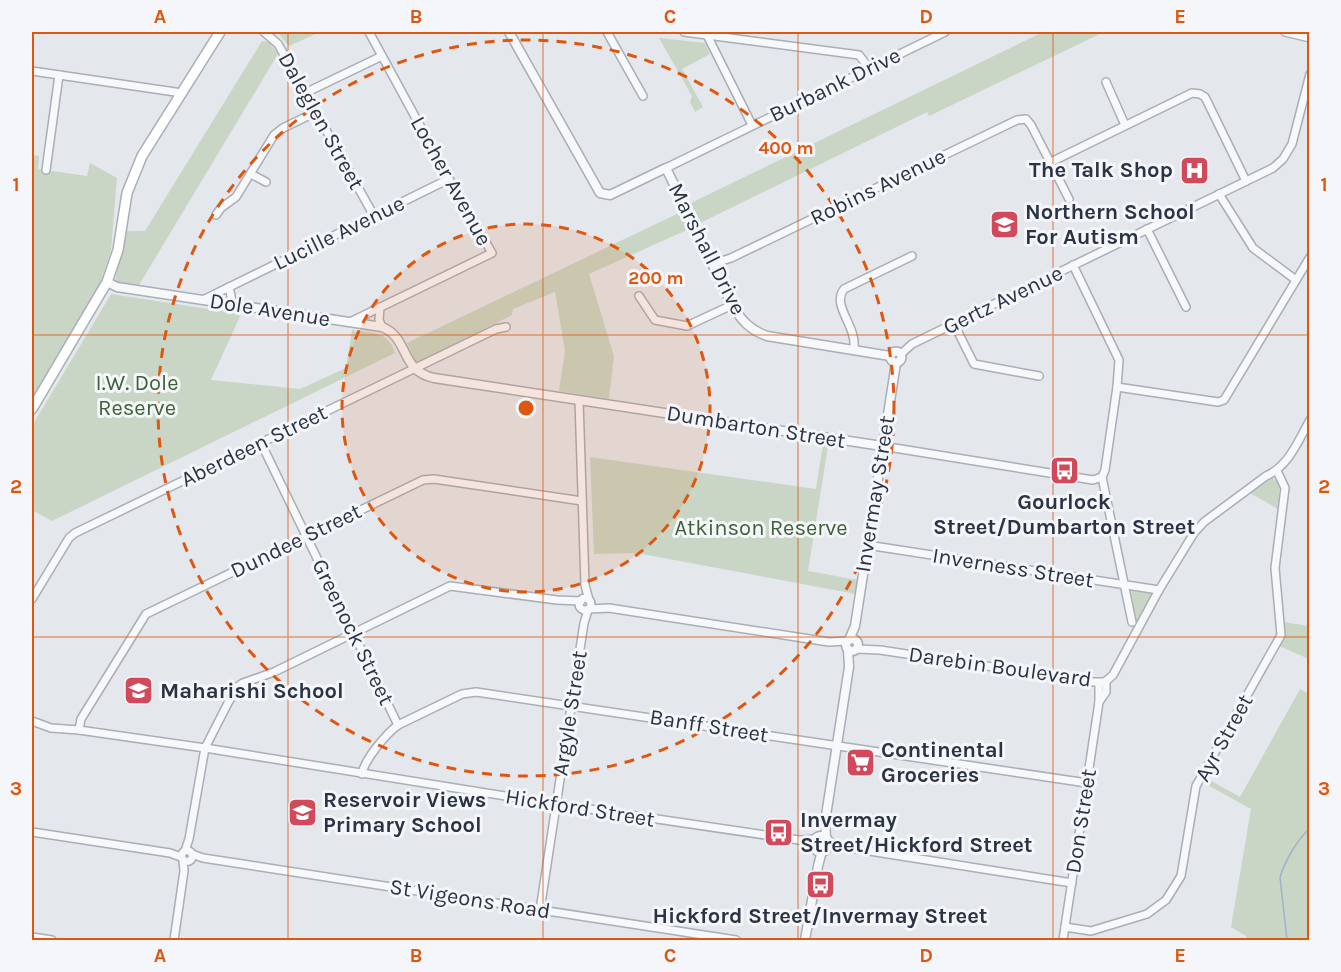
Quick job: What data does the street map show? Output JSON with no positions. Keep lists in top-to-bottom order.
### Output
{
  "streets": {
    "street": [
      "Burbank Drive",
      "Daleglen Street",
      "Locher Avenue",
      "Robins Avenue",
      "Lucille Avenue",
      "Marshall Drive",
      "Gertz Avenue",
      "Dole Avenue",
      "Dumbarton Street",
      "Aberdeen Street",
      "Invermay Street",
      "Dundee Street",
      "Inverness Street",
      "Greenock Street",
      "Darebin Boulevard",
      "Argyle Street",
      "Banff Street",
      "Ayr Street",
      "Hickford Street",
      "Don Street",
      "St Vigeons Road"
    ]
  },
  "crossings": [
    ["Burbank Drive", "Marshall Drive"],
    ["Daleglen Street", "Lucille Avenue"],
    ["Locher Avenue", "Lucille Avenue"],
    ["Locher Avenue", "Dole Avenue"],
    ["Robins Avenue", "Marshall Drive"],
    ["Lucille Avenue", "Dole Avenue"],
    ["Marshall Drive", "Invermay Street"],
    ["Dumbarton Street", "Aberdeen Street"],
    ["Dumbarton Street", "Invermay Street"],
    ["Dumbarton Street", "Argyle Street"],
    ["Aberdeen Street", "Greenock Street"],
    ["Invermay Street", "Inverness Street"],
    ["Invermay Street", "Darebin Boulevard"],
    ["Invermay Street", "Banff Street"],
    ["Invermay Street", "Hickford Street"],
    ["Dundee Street", "Greenock Street"],
    ["Dundee Street", "Argyle Street"],
    ["Dundee Street", "Hickford Street"],
    ["Inverness Street", "Darebin Boulevard"],
    ["Greenock Street", "Darebin Boulevard"],
    ["Greenock Street", "Banff Street"],
    ["Darebin Boulevard", "Argyle Street"],
    ["Darebin Boulevard", "Ayr Street"],
    ["Darebin Boulevard", "Hickford Street"],
    ["Darebin Boulevard", "Don Street"],
    ["Darebin Boulevard", "St Vigeons Road"],
    ["Argyle Street", "Banff Street"],
    ["Argyle Street", "Hickford Street"],
    ["Argyle Street", "St Vigeons Road"],
    ["Banff Street", "Hickford Street"],
    ["Banff Street", "Don Street"],
    ["Ayr Street", "Don Street"],
    ["Hickford Street", "Don Street"]
  ],
  "parks": ["I.W. Dole Reserve", "Atkinson Reserve"],
  "places": {
    "hospital": ["The Talk Shop"],
    "school or university": ["Northern School For Autism", "Maharishi School", "Reservoir Views Primary School"],
    "bus stop": ["Gourlock Street/Dumbarton Street", "Invermay Street/Hickford Street", "Hickford Street/Invermay Street"],
    "supermarket": ["Continental Groceries"]
  },
  "grid": {
    "columns": [
      "A",
      "B",
      "C",
      "D",
      "E"
    ],
    "rows": ["1", "2", "3"]
  },
  "rings": ["400 m", "200 m"]
}
